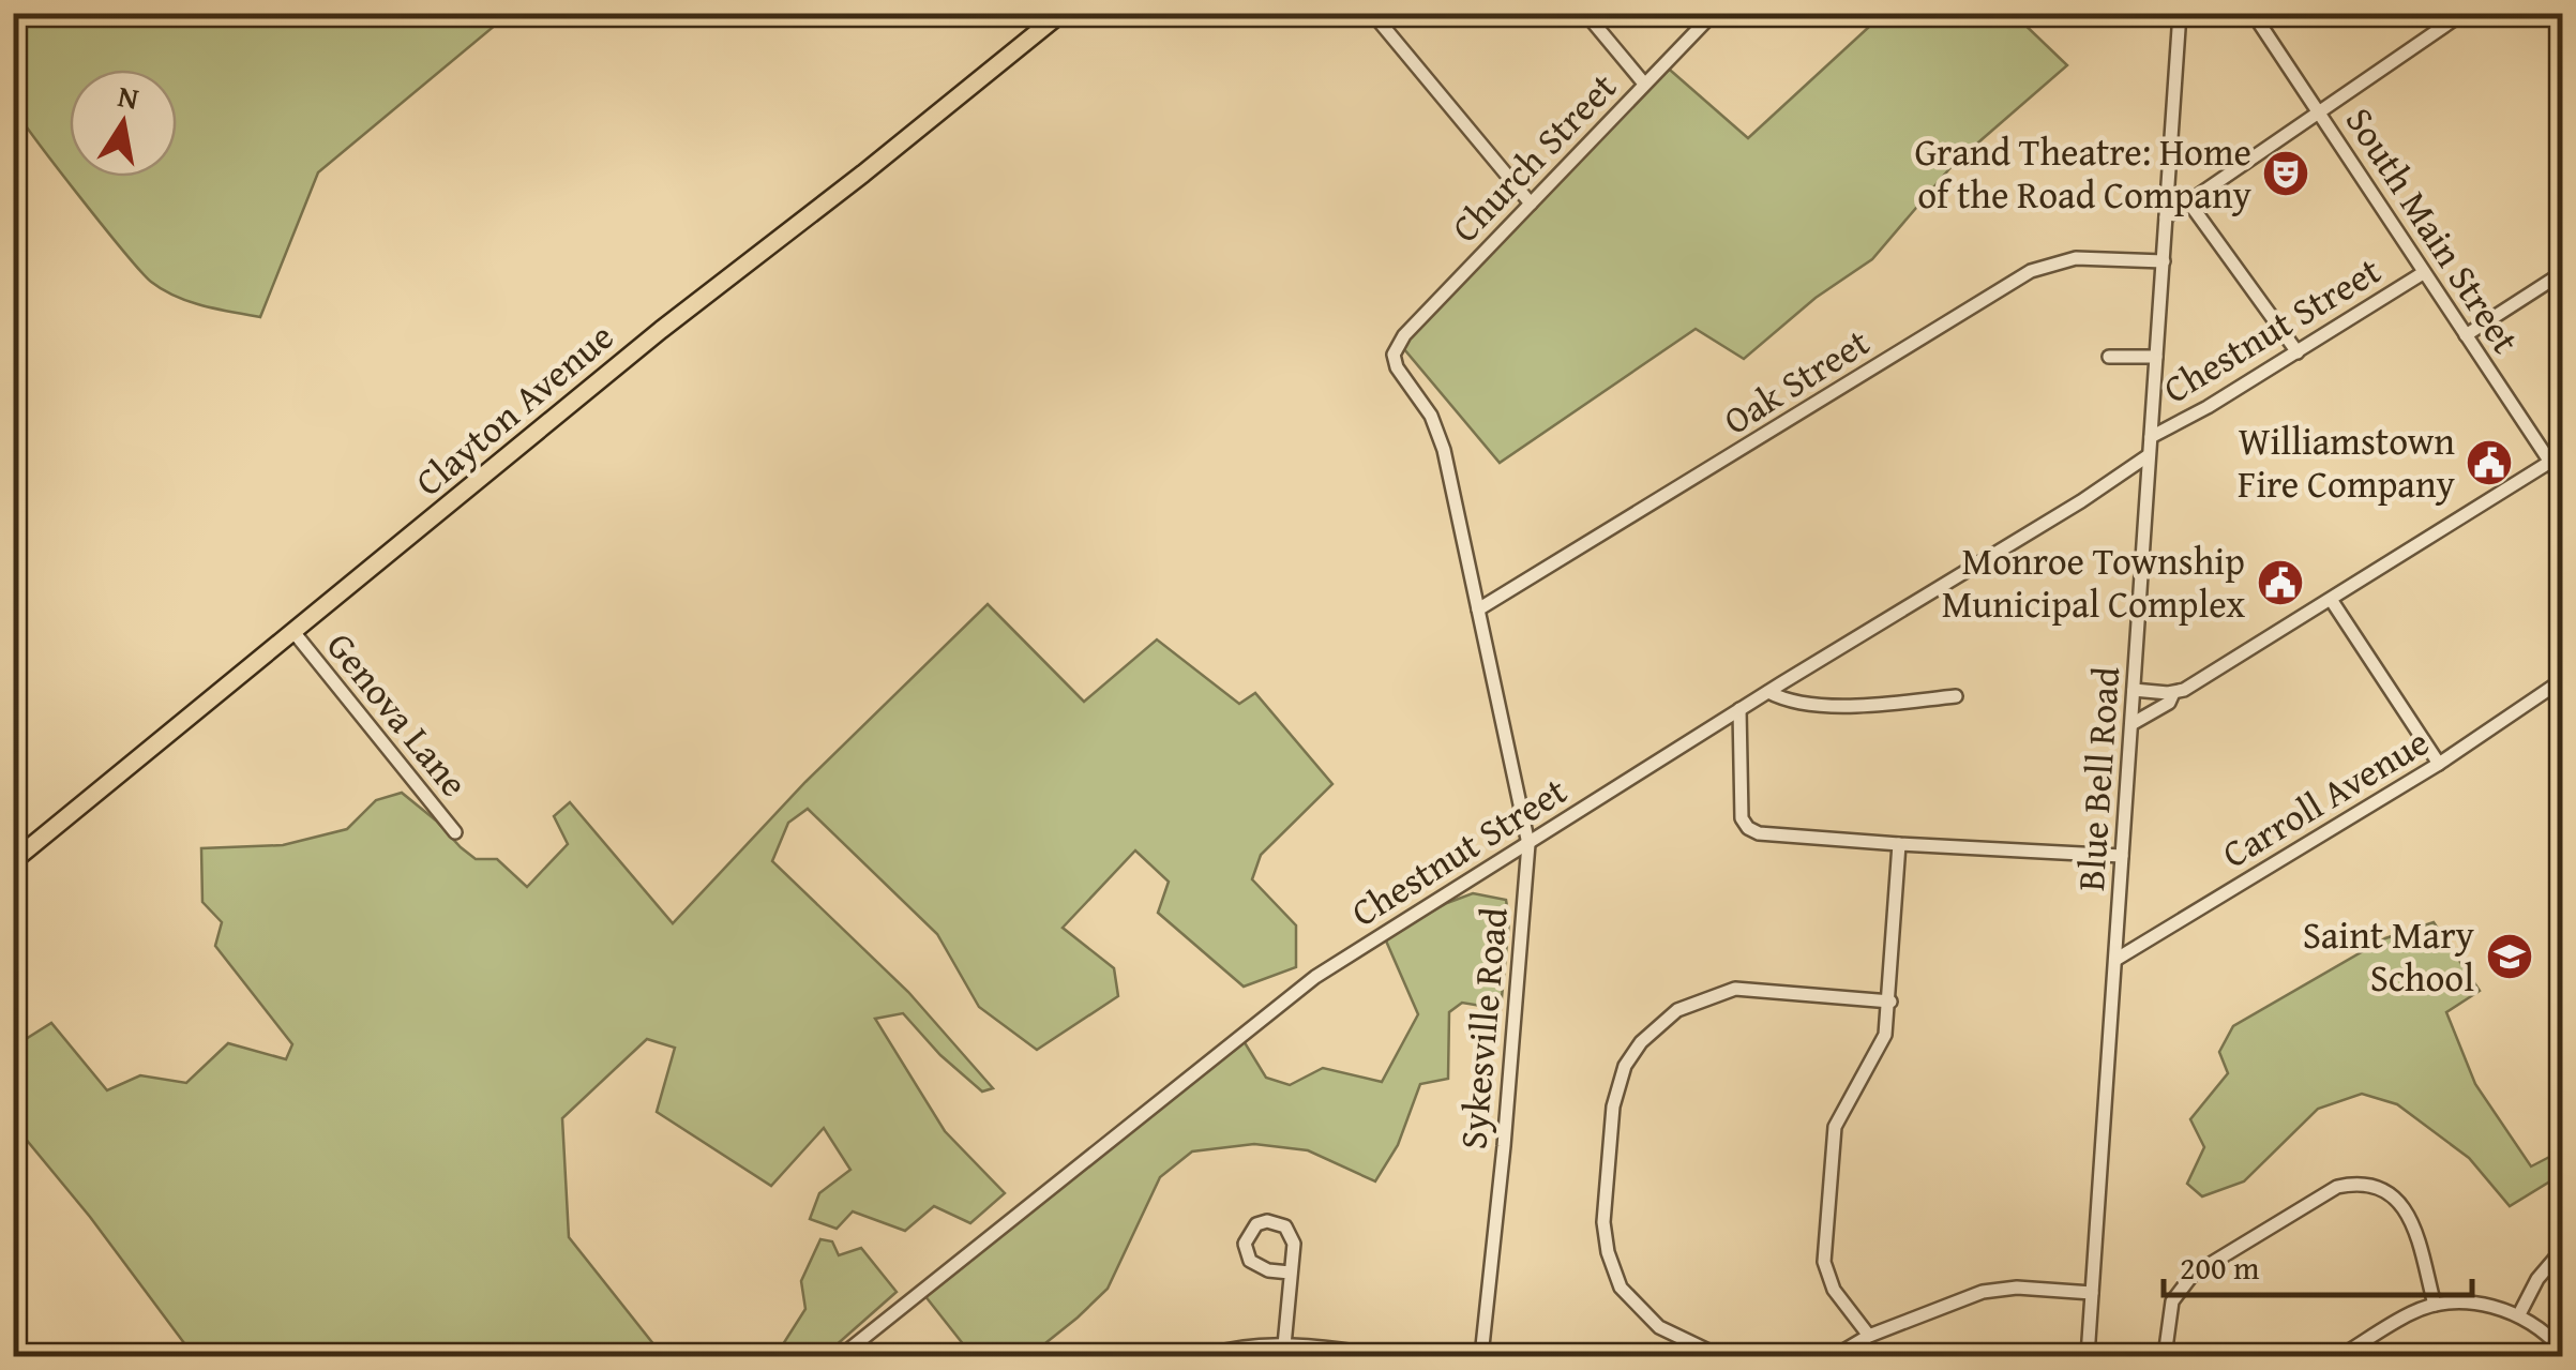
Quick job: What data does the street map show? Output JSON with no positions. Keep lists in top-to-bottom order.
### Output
{
  "streets": {
    "main road": ["Clayton Avenue"],
    "street": [
      "Church Street",
      "South Main Street",
      "Chestnut Street",
      "Oak Street",
      "Genova Lane",
      "Blue Bell Road",
      "Carroll Avenue",
      "Sykesville Road"
    ]
  },
  "crossings": [
    ["Church Street", "Sykesville Road"],
    ["South Main Street", "Chestnut Street"],
    ["Chestnut Street", "Blue Bell Road"],
    ["Chestnut Street", "Sykesville Road"],
    ["Oak Street", "Blue Bell Road"],
    ["Oak Street", "Sykesville Road"],
    ["Clayton Avenue", "Genova Lane"],
    ["Blue Bell Road", "Carroll Avenue"]
  ],
  "places": {
    "theatre": ["Grand Theatre: Home of the Road Company"],
    "public building": ["Williamstown Fire Company", "Monroe Township Municipal Complex"],
    "school or university": ["Saint Mary School"]
  },
  "scale_bar": "200 m",
  "north": "top"
}
